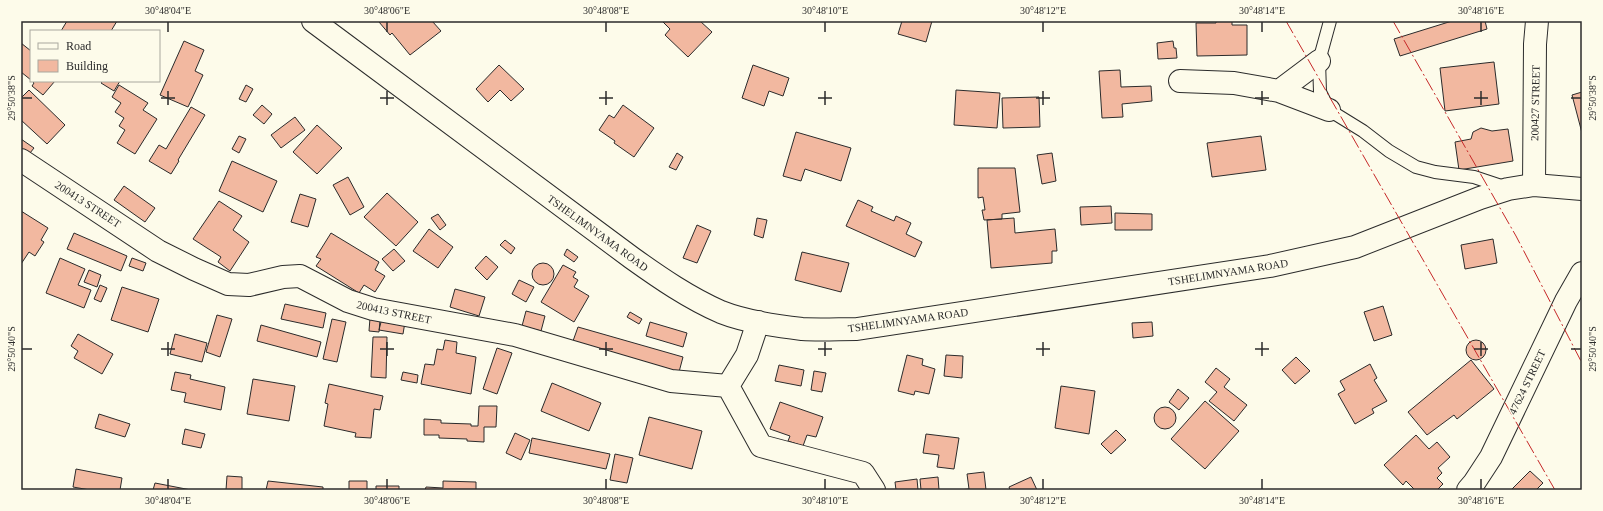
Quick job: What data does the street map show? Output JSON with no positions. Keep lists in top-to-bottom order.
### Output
{
  "streets": {
    "street": [
      "200427 STREET",
      "200413 STREET",
      "TSHELIMNYAMA ROAD",
      "47624 STREET"
    ]
  },
  "crossings": [
    ["200427 STREET", "TSHELIMNYAMA ROAD"]
  ],
  "legend": ["Road", "Building"],
  "coordinates": [
    "30°48'04\"E",
    "30°48'06\"E",
    "30°48'08\"E",
    "30°48'10\"E",
    "30°48'12\"E",
    "30°48'14\"E",
    "30°48'16\"E",
    "29°50'38\"S",
    "29°50'40\"S"
  ]
}
